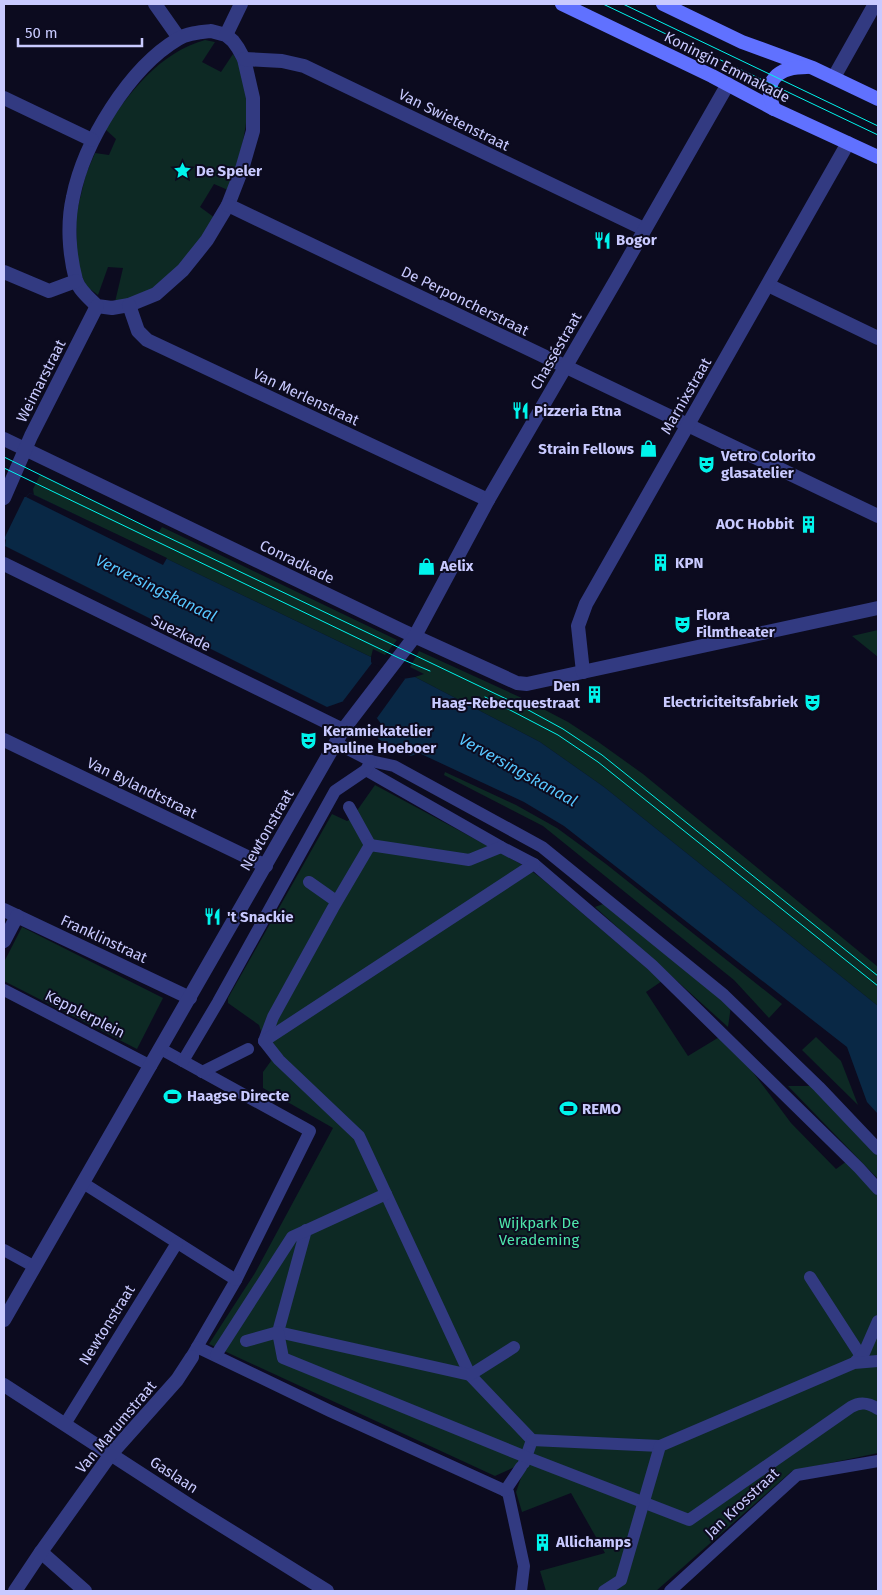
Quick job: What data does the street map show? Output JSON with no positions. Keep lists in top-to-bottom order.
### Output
{
  "streets": {
    "main road": ["Koningin Emmakade"],
    "street": [
      "Van Swietenstraat",
      "De Perponcherstraat",
      "Chasséstraat",
      "Weimarstraat",
      "Marnixstraat",
      "Van Merlenstraat",
      "Conradkade",
      "Suezkade",
      "Van Bylandtstraat",
      "Newtonstraat",
      "Franklinstraat",
      "Kepplerplein",
      "Van Marumstraat",
      "Gaslaan",
      "Jan Krosstraat"
    ]
  },
  "crossings": [
    ["Koningin Emmakade", "Chasséstraat"],
    ["Koningin Emmakade", "Marnixstraat"],
    ["Van Swietenstraat", "Chasséstraat"],
    ["De Perponcherstraat", "Chasséstraat"],
    ["De Perponcherstraat", "Marnixstraat"],
    ["Chasséstraat", "Van Merlenstraat"],
    ["Chasséstraat", "Conradkade"],
    ["Chasséstraat", "Newtonstraat"],
    ["Weimarstraat", "Conradkade"],
    ["Marnixstraat", "Conradkade"],
    ["Conradkade", "Newtonstraat"],
    ["Suezkade", "Newtonstraat"],
    ["Van Bylandtstraat", "Newtonstraat"],
    ["Newtonstraat", "Franklinstraat"],
    ["Newtonstraat", "Kepplerplein"],
    ["Newtonstraat", "Gaslaan"],
    ["Van Marumstraat", "Gaslaan"]
  ],
  "water": ["Verversingskanaal"],
  "parks": ["Wijkpark De Verademing"],
  "places": {
    "place": ["De Speler"],
    "restaurant": ["Bogor", "Pizzeria Etna", "'t Snackie"],
    "shop": ["Strain Fellows", "Aelix"],
    "theatre": [
      "Vetro Colorito glasatelier",
      "Flora Filmtheater",
      "Electriciteitsfabriek",
      "Keramiekatelier Pauline Hoeboer"
    ],
    "building": [
      "AOC Hobbit",
      "KPN",
      "Den Haag-Rebecquestraat",
      "Allichamps"
    ],
    "sports": ["Haagse Directe", "REMO"]
  },
  "scale_bar": "50 m"
}
